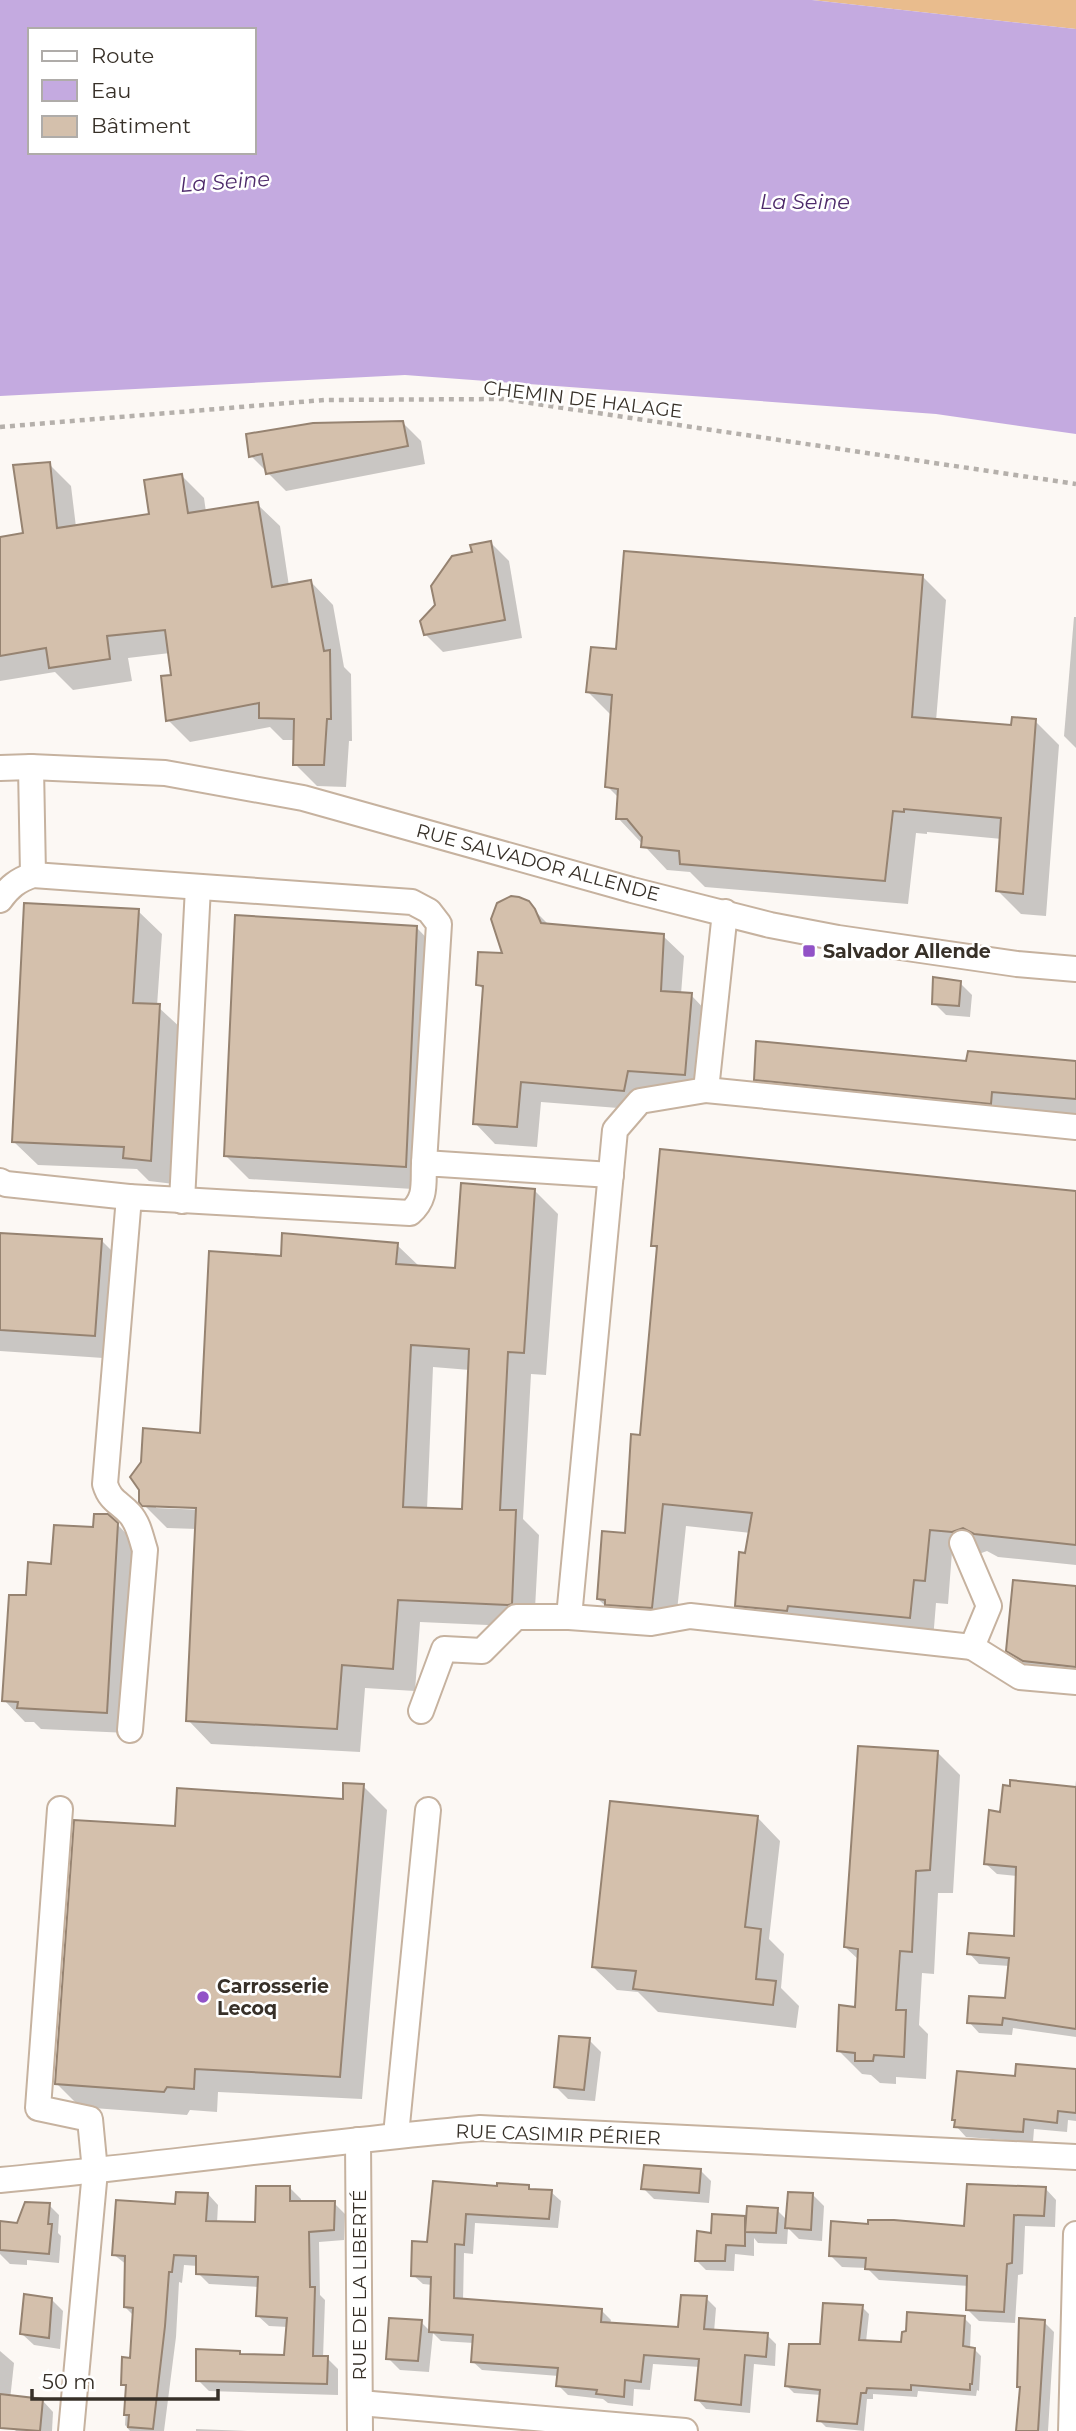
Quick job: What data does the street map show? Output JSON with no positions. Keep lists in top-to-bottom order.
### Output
{
  "streets": {
    "street": ["RUE SALVADOR ALLENDE", "RUE CASIMIR PÉRIER", "RUE DE LA LIBERTÉ"],
    "path": ["CHEMIN DE HALAGE"]
  },
  "crossings": [
    ["RUE CASIMIR PÉRIER", "RUE DE LA LIBERTÉ"]
  ],
  "water": ["La Seine"],
  "places": {
    "transit": ["Salvador Allende"],
    "other": ["Carrosserie Lecoq"]
  },
  "legend": ["Route", "Eau", "Bâtiment"],
  "scale_bar": "50 m"
}
